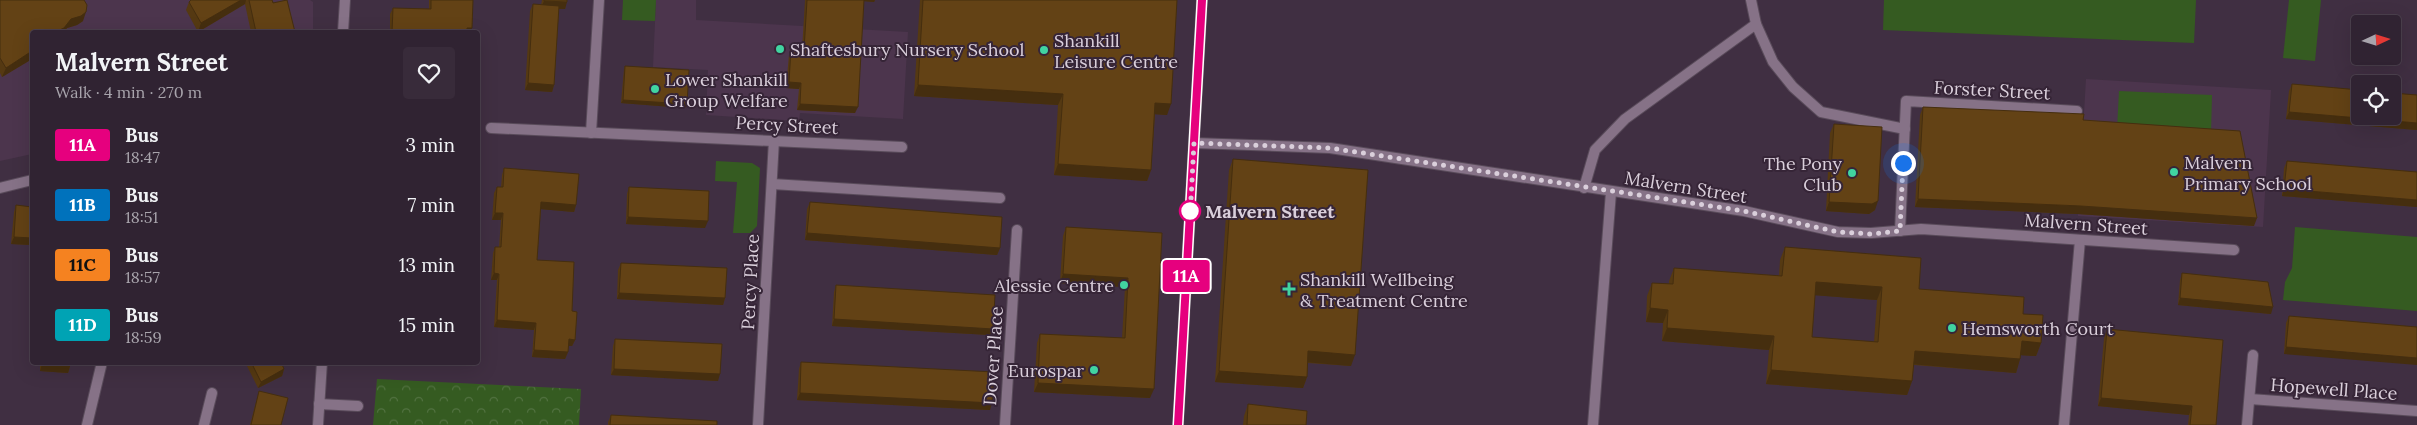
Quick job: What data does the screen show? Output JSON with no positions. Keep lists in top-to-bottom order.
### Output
{
  "streets": {
    "street": [
      "Forster Street",
      "Percy Street",
      "Malvern Street",
      "Percy Place",
      "Dover Place",
      "Hopewell Place"
    ]
  },
  "crossings": [
    ["Percy Street", "Percy Place"]
  ],
  "places": {
    "other": [
      "Shaftesbury Nursery School",
      "Shankill Leisure Centre",
      "Lower Shankill Group Welfare",
      "Malvern Primary School",
      "The Pony Club",
      "Malvern Street",
      "Alessie Centre",
      "Hemsworth Court",
      "Eurospar"
    ],
    "health": ["Shankill Wellbeing & Treatment Centre"]
  },
  "lines": ["bus line 11A"],
  "north": "right",
  "page": {
    "on_map": "11A",
    "heading": ["Malvern Street", "Walk · 4 min · 270 m"],
    "list": [
      {
        "mark": "11A",
        "name": "Bus",
        "note": "18:47",
        "value": "3 min"
      },
      {
        "mark": "11B",
        "name": "Bus",
        "note": "18:51",
        "value": "7 min"
      },
      {
        "mark": "11C",
        "name": "Bus",
        "note": "18:57",
        "value": "13 min"
      },
      {
        "mark": "11D",
        "name": "Bus",
        "note": "18:59",
        "value": "15 min"
      }
    ]
  }
}
